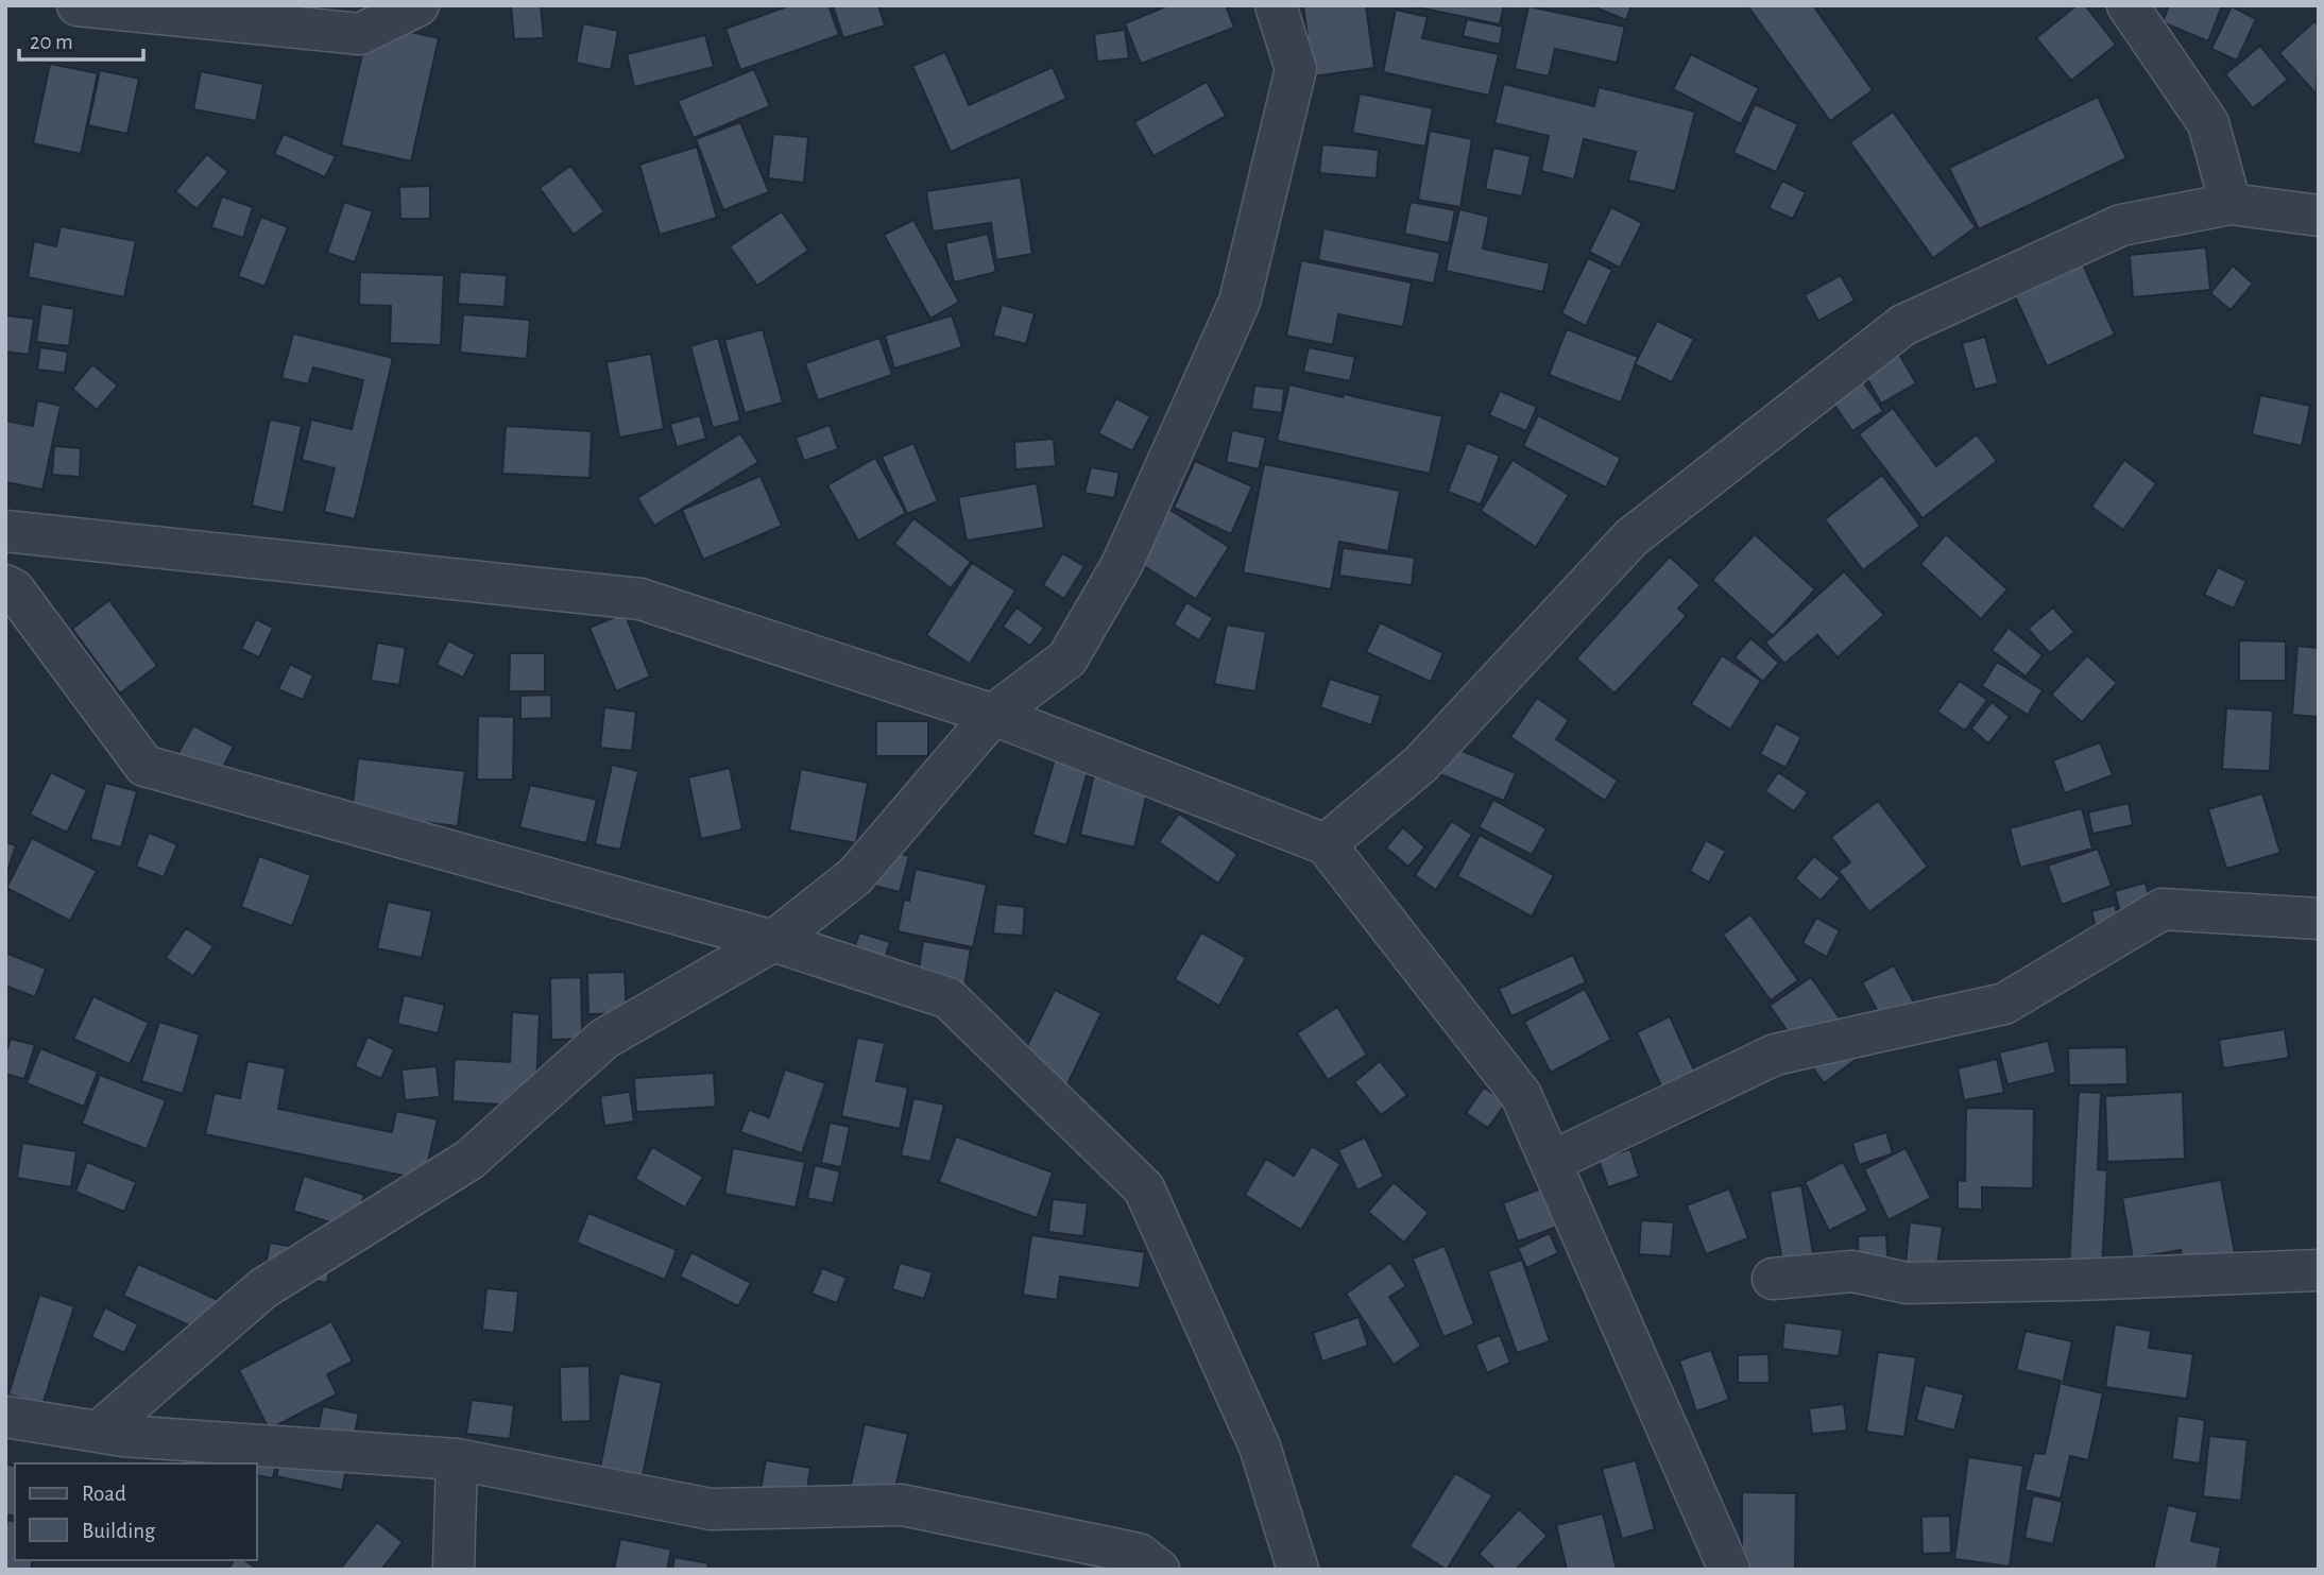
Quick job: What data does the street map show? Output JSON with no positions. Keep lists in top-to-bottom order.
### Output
{
  "legend": ["Road", "Building"],
  "scale_bar": "20 m"
}
